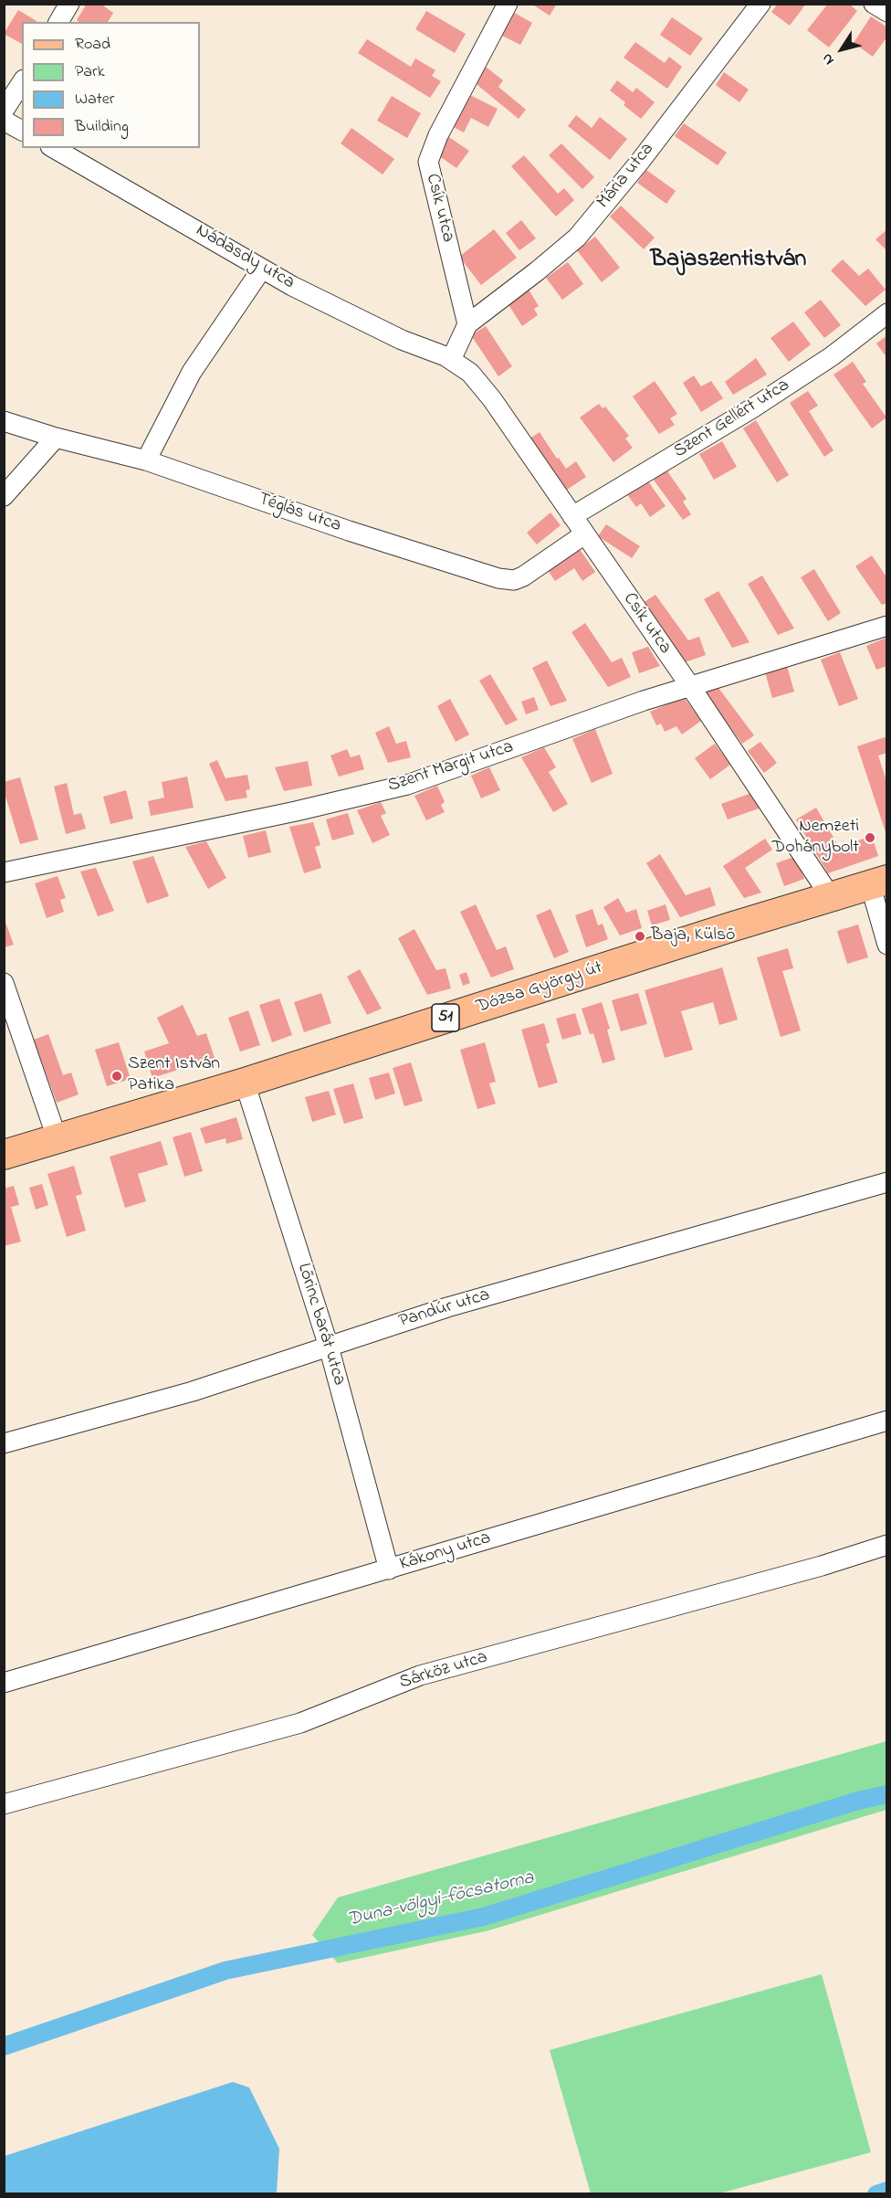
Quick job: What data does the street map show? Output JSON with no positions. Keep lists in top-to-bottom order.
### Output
{
  "streets": {
    "main road": ["Dózsa György út", "51"],
    "street": [
      "Mária utca",
      "Csík utca",
      "Nádasdy utca",
      "Szent Gellért utca",
      "Téglás utca",
      "Szent Margit utca",
      "Pandúr utca",
      "Lőrinc barát utca",
      "Kákony utca",
      "Sárköz utca"
    ]
  },
  "crossings": [
    ["Mária utca", "Csík utca"],
    ["Csík utca", "Nádasdy utca"],
    ["Csík utca", "Szent Gellért utca"],
    ["Csík utca", "Téglás utca"],
    ["Csík utca", "Szent Margit utca"],
    ["Csík utca", "Dózsa György út"],
    ["Dózsa György út", "Lőrinc barát utca"],
    ["Pandúr utca", "Lőrinc barát utca"],
    ["Lőrinc barát utca", "Kákony utca"]
  ],
  "districts": ["Bajaszentistván"],
  "water": ["Duna-völgyi-főcsatorna"],
  "places": ["Nemzeti Dohánybolt", "Baja, Külső", "Szent István Patika"],
  "legend": [
    "Road",
    "Park",
    "Water",
    "Building"
  ],
  "north": "bottom left"
}
